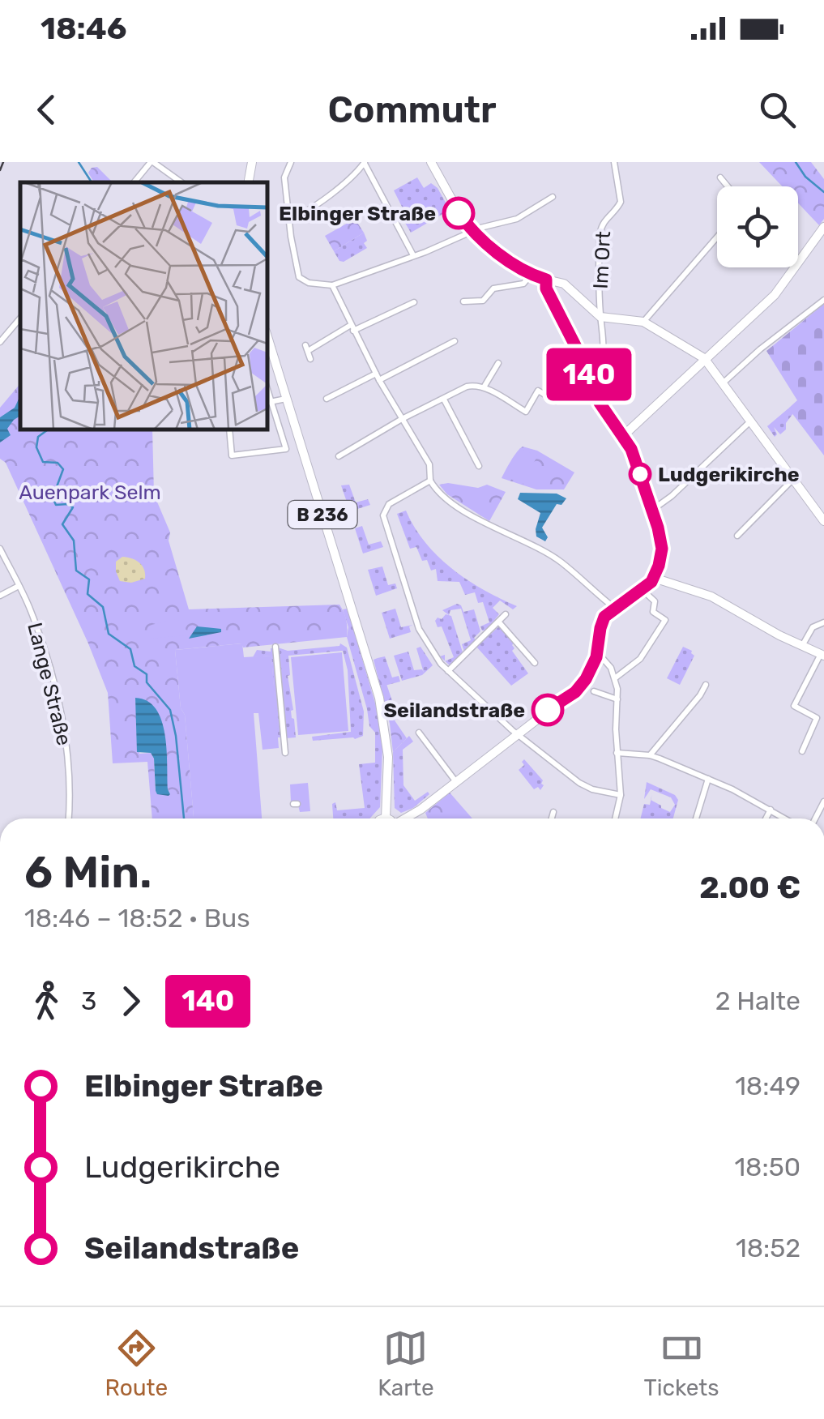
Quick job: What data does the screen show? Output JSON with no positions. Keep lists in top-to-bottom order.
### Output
{
  "streets": {
    "street": ["Im Ort", "B 236", "Lange Straße"]
  },
  "parks": ["Auenpark Selm"],
  "places": ["Elbinger Straße", "Ludgerikirche", "Seilandstraße"],
  "lines": ["bus line 140"],
  "page": {
    "status": "18:46",
    "header": "Commutr",
    "on_map": "140",
    "heading": ["6 Min.", "18:46 – 18:52 · Bus", "2.00 €"],
    "legs": ["3", "140", "2 Halte"],
    "list": [
      {
        "name": "Elbinger Straße",
        "value": "18:49"
      },
      {
        "name": "Ludgerikirche",
        "value": "18:50"
      },
      {
        "name": "Seilandstraße",
        "value": "18:52"
      }
    ],
    "tabs": ["Route", "Karte", "Tickets"]
  }
}
